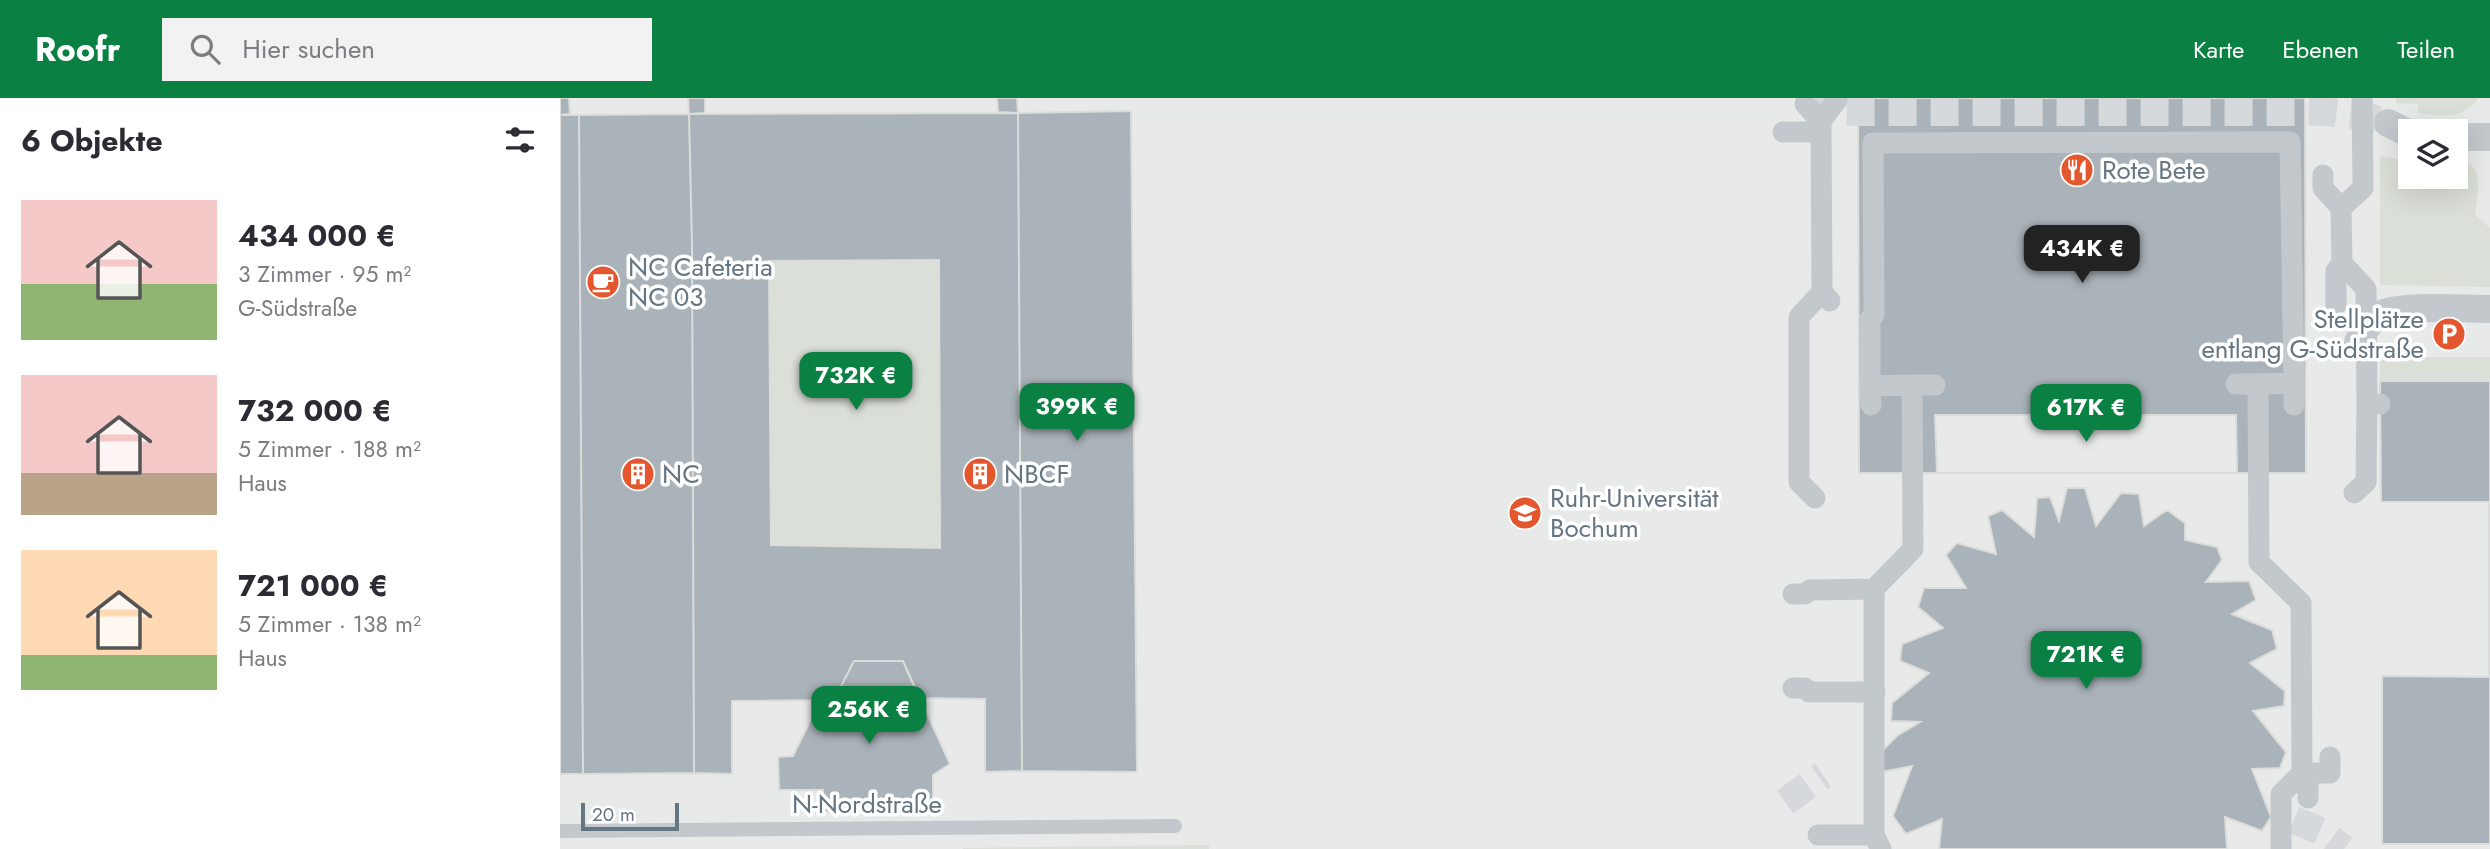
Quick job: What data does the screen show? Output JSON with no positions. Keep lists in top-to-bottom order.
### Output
{
  "streets": {
    "lane": ["N-Nordstraße"]
  },
  "places": {
    "restaurant": ["Rote Bete"],
    "cafe": ["NC Cafeteria NC 03"],
    "parking": ["Stellplätze entlang G-Südstraße"],
    "building": ["NC", "NBCF"],
    "school or university": ["Ruhr-Universität Bochum"]
  },
  "scale_bar": "20 m",
  "page": {
    "header": "Roofr",
    "search": "Hier suchen",
    "nav": ["Karte", "Ebenen", "Teilen"],
    "heading": "6 Objekte",
    "list": [
      {
        "name": "434 000 €",
        "note": "3 Zimmer · 95 m² · G-Südstraße"
      },
      {
        "name": "732 000 €",
        "note": "5 Zimmer · 188 m² · Haus"
      },
      {
        "name": "721 000 €",
        "note": "5 Zimmer · 138 m² · Haus"
      }
    ],
    "price": [
      "434K €",
      "732K €",
      "399K €",
      "617K €",
      "721K €",
      "256K €"
    ],
    "scale": "20 m"
  }
}
